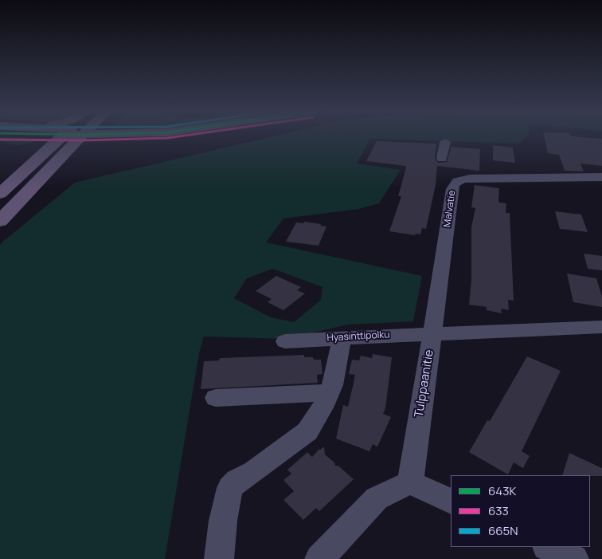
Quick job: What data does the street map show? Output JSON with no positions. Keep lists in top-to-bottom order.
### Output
{
  "streets": {
    "street": ["Malvatie", "Hyasinttipolku", "Tulppaanitie"]
  },
  "crossings": [
    ["Malvatie", "Hyasinttipolku"],
    ["Malvatie", "Tulppaanitie"],
    ["Hyasinttipolku", "Tulppaanitie"]
  ],
  "lines": ["transit line 633"],
  "legend": ["643K", "633", "665N"]
}
